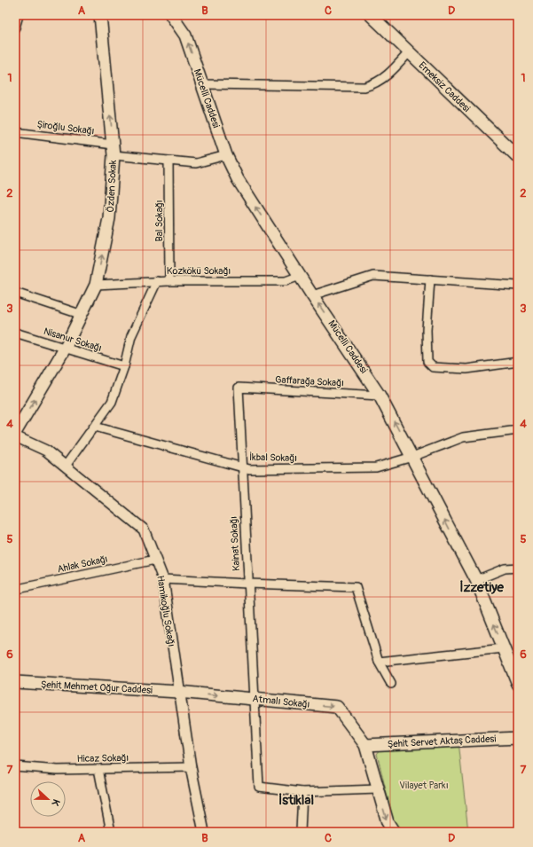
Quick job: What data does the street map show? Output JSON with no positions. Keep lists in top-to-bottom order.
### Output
{
  "streets": {
    "main road": [
      "Emeksiz Caddesi",
      "Mücelli Caddesi",
      "Özden Sokak",
      "Şehit Mehmet Oğur Caddesi",
      "Atmalı Sokağı",
      "Şehit Servet Aktaş Caddesi"
    ],
    "street": [
      "Şiroğlu Sokağı",
      "Bal Sokağı",
      "Kozkökü Sokağı",
      "Nisanur Sokağı",
      "Gaffarağa Sokağı",
      "İkbal Sokağı",
      "Kainat Sokağı",
      "Ahlak Sokağı",
      "Hamikoğlu Sokağı",
      "Hicaz Sokağı"
    ]
  },
  "crossings": [
    ["Mücelli Caddesi", "Şiroğlu Sokağı"],
    ["Mücelli Caddesi", "Kozkökü Sokağı"],
    ["Mücelli Caddesi", "Gaffarağa Sokağı"],
    ["Mücelli Caddesi", "İkbal Sokağı"],
    ["Şiroğlu Sokağı", "Özden Sokak"],
    ["Şiroğlu Sokağı", "Bal Sokağı"],
    ["Özden Sokak", "Kozkökü Sokağı"],
    ["Özden Sokak", "Nisanur Sokağı"],
    ["Bal Sokağı", "Kozkökü Sokağı"],
    ["Gaffarağa Sokağı", "Kainat Sokağı"],
    ["İkbal Sokağı", "Kainat Sokağı"],
    ["Kainat Sokağı", "Atmalı Sokağı"],
    ["Ahlak Sokağı", "Hamikoğlu Sokağı"],
    ["Hamikoğlu Sokağı", "Şehit Mehmet Oğur Caddesi"],
    ["Hamikoğlu Sokağı", "Atmalı Sokağı"],
    ["Hamikoğlu Sokağı", "Hicaz Sokağı"],
    ["Şehit Mehmet Oğur Caddesi", "Atmalı Sokağı"],
    ["Atmalı Sokağı", "Şehit Servet Aktaş Caddesi"]
  ],
  "one_way": ["Mücelli Caddesi", "Özden Sokak", "Atmalı Sokağı"],
  "districts": ["İzzetiye", "İstiklal"],
  "parks": ["Vilayet Parkı"],
  "north": "right",
  "grid": {
    "columns": [
      "A",
      "B",
      "C",
      "D"
    ],
    "rows": [
      "1",
      "2",
      "3",
      "4",
      "5",
      "6",
      "7"
    ]
  }
}
